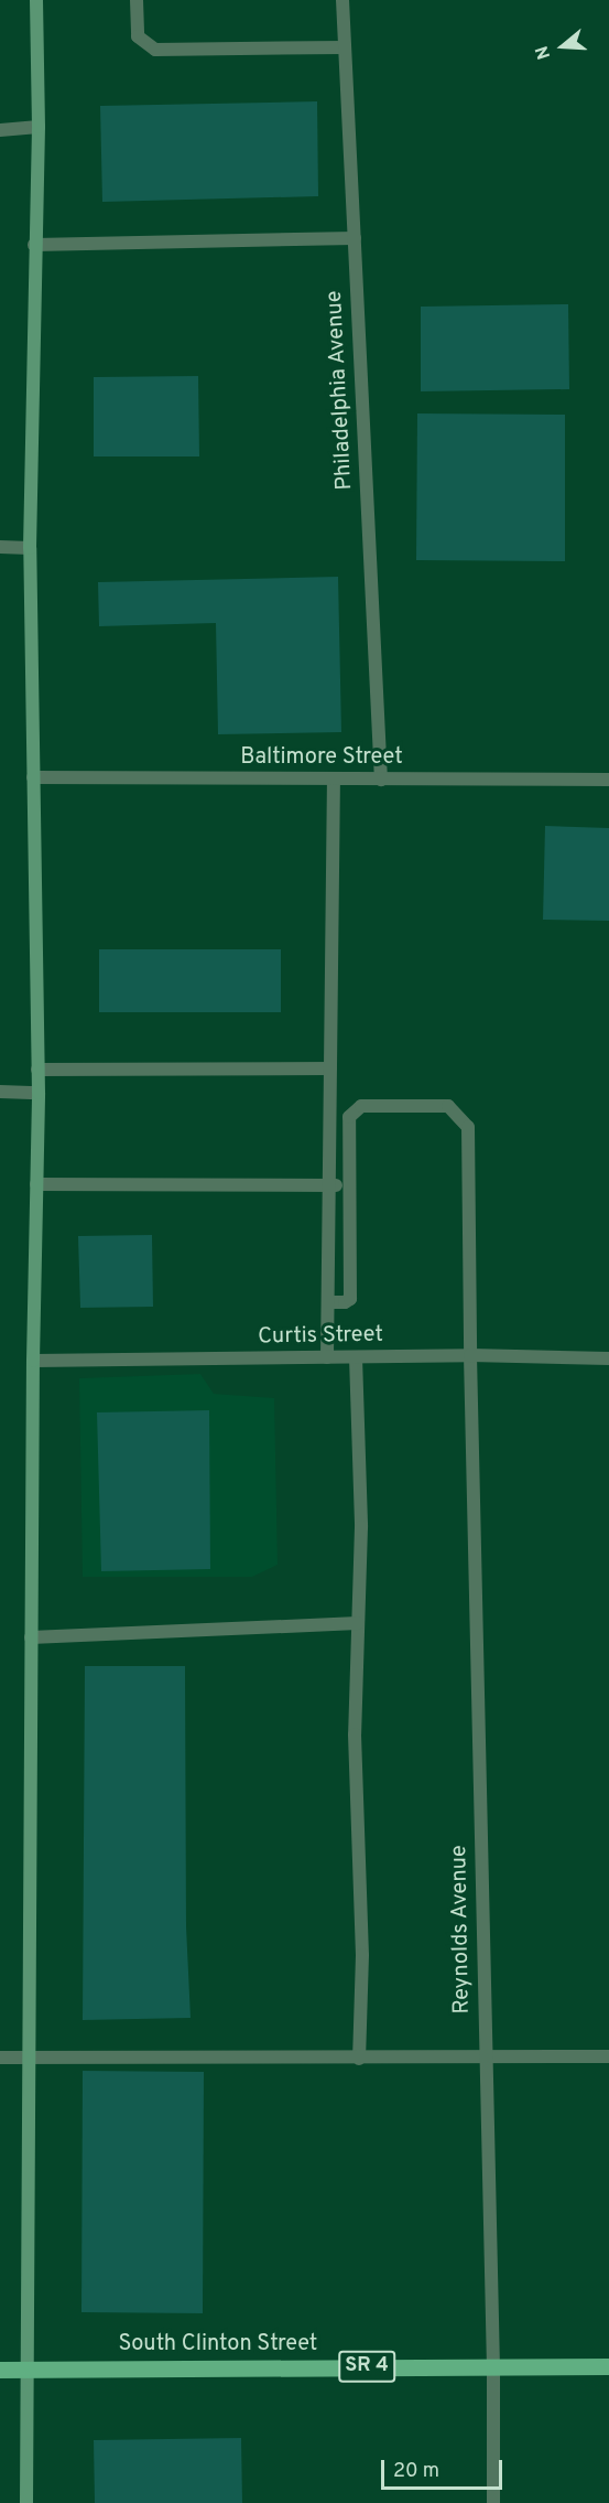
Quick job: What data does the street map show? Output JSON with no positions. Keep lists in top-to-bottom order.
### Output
{
  "streets": {
    "main road": ["South Clinton Street", "SR 4"],
    "street": [
      "Philadelphia Avenue",
      "Baltimore Street",
      "Curtis Street",
      "Reynolds Avenue"
    ]
  },
  "crossings": [
    ["Philadelphia Avenue", "Baltimore Street"],
    ["Curtis Street", "Reynolds Avenue"],
    ["Reynolds Avenue", "South Clinton Street"],
    ["South Clinton Street", "SR 4"]
  ],
  "scale_bar": "20 m",
  "north": "left"
}
